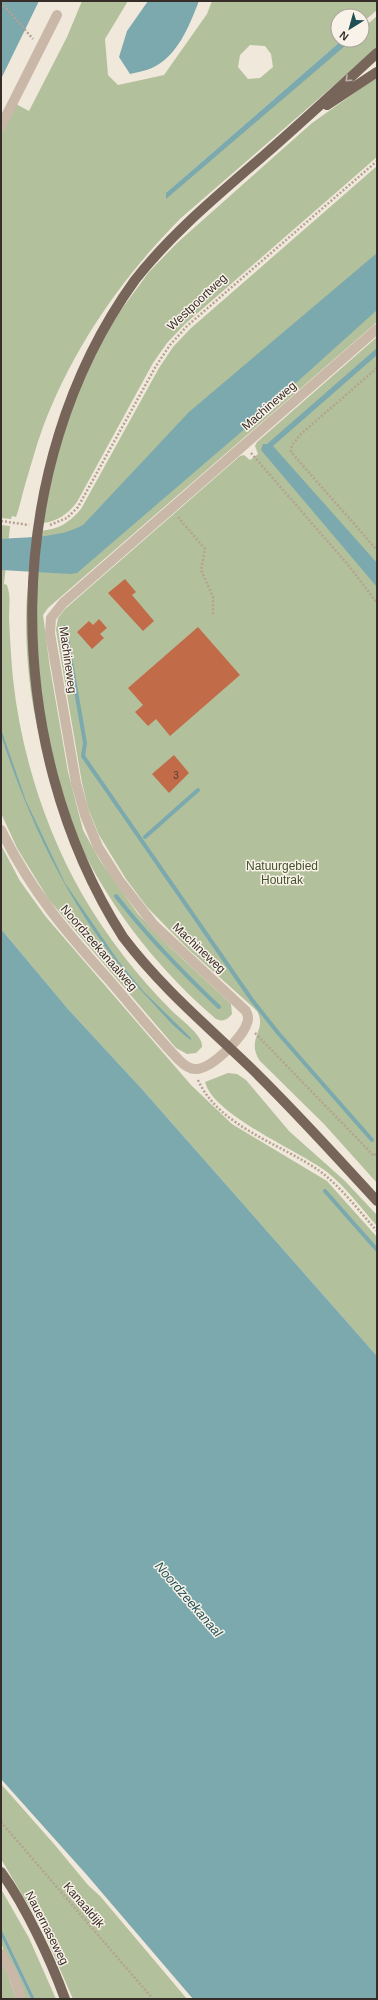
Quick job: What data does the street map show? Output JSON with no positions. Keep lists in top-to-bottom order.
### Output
{
  "streets": {
    "main road": ["Nauernaseweg"],
    "street": ["Machineweg", "Noordzeekanaalweg"],
    "path": ["Westpoortweg", "Kanaaldijk"]
  },
  "water": ["Noordzeekanaal"],
  "parks": ["Natuurgebied Houtrak"],
  "house_numbers": ["3"],
  "north": "bottom left"
}
